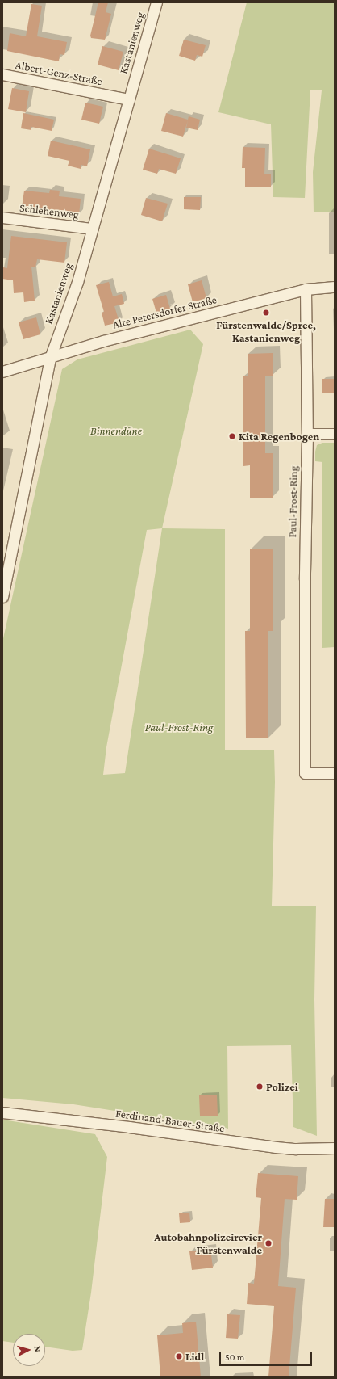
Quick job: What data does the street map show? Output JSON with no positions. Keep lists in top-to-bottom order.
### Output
{
  "streets": {
    "street": [
      "Kastanienweg",
      "Albert-Genz-Straße",
      "Schlehenweg",
      "Alte Petersdorfer Straße",
      "Paul-Frost-Ring",
      "Ferdinand-Bauer-Straße"
    ]
  },
  "crossings": [
    ["Kastanienweg", "Albert-Genz-Straße"],
    ["Kastanienweg", "Schlehenweg"],
    ["Kastanienweg", "Alte Petersdorfer Straße"],
    ["Alte Petersdorfer Straße", "Paul-Frost-Ring"]
  ],
  "parks": ["Binnendüne", "Paul-Frost-Ring"],
  "places": [
    "Fürstenwalde/Spree, Kastanienweg",
    "Kita Regenbogen",
    "Polizei",
    "Autobahnpolizeirevier Fürstenwalde",
    "Lidl"
  ],
  "scale_bar": "50 m",
  "north": "right"
}
